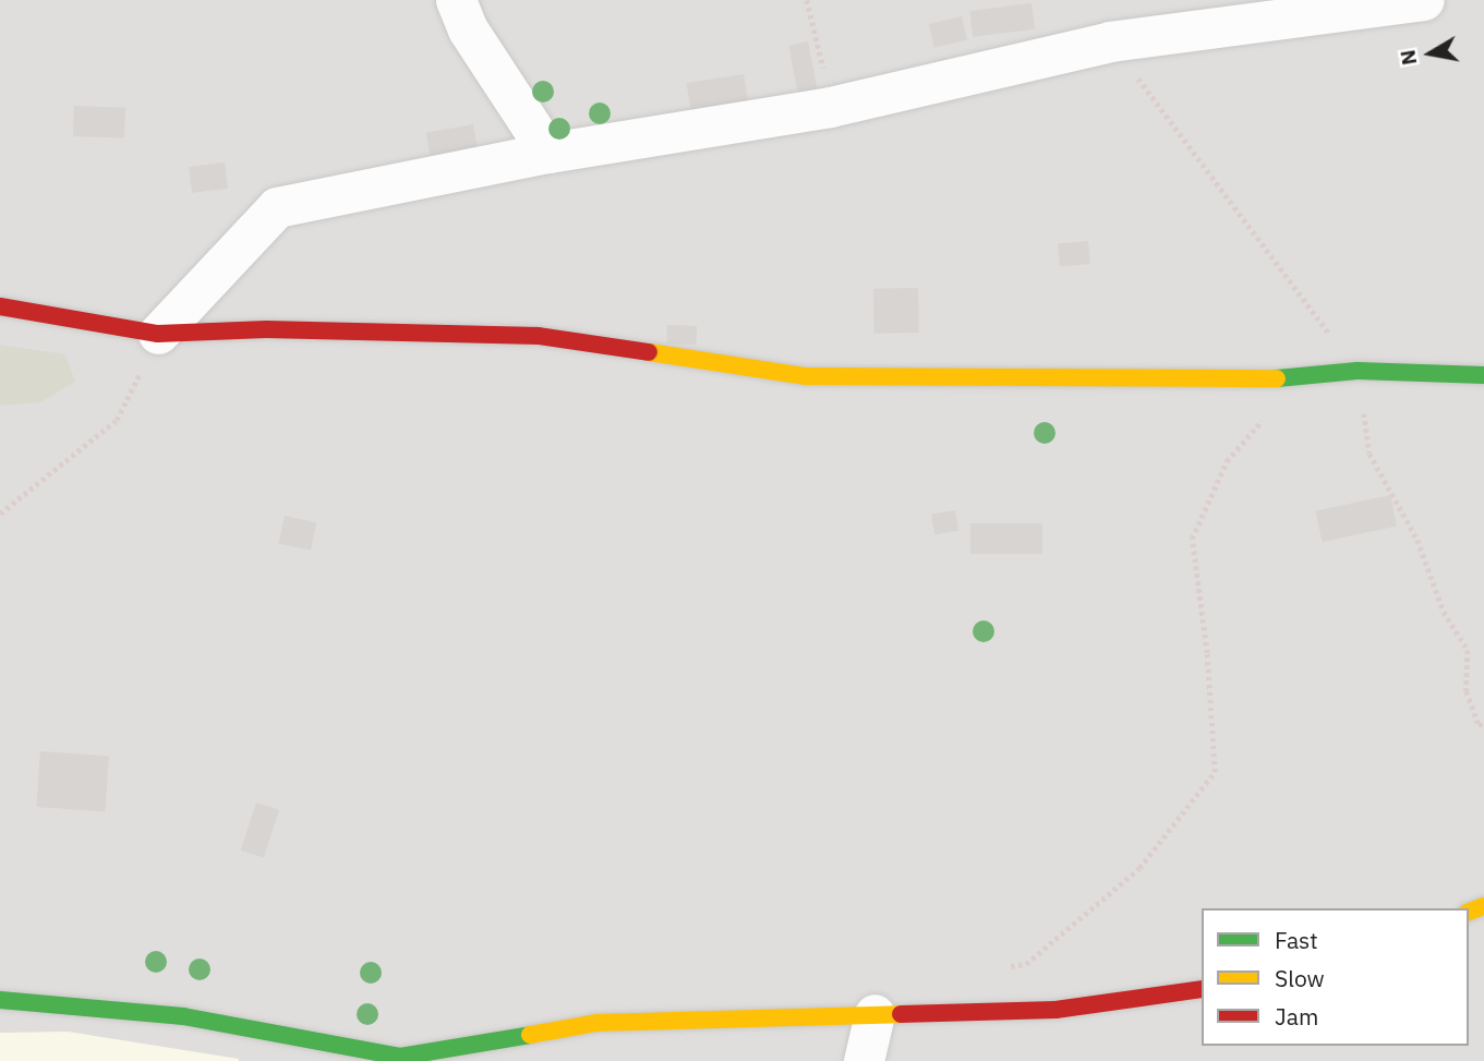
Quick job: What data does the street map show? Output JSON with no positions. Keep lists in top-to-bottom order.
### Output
{
  "legend": ["Fast", "Slow", "Jam"],
  "north": "left"
}
